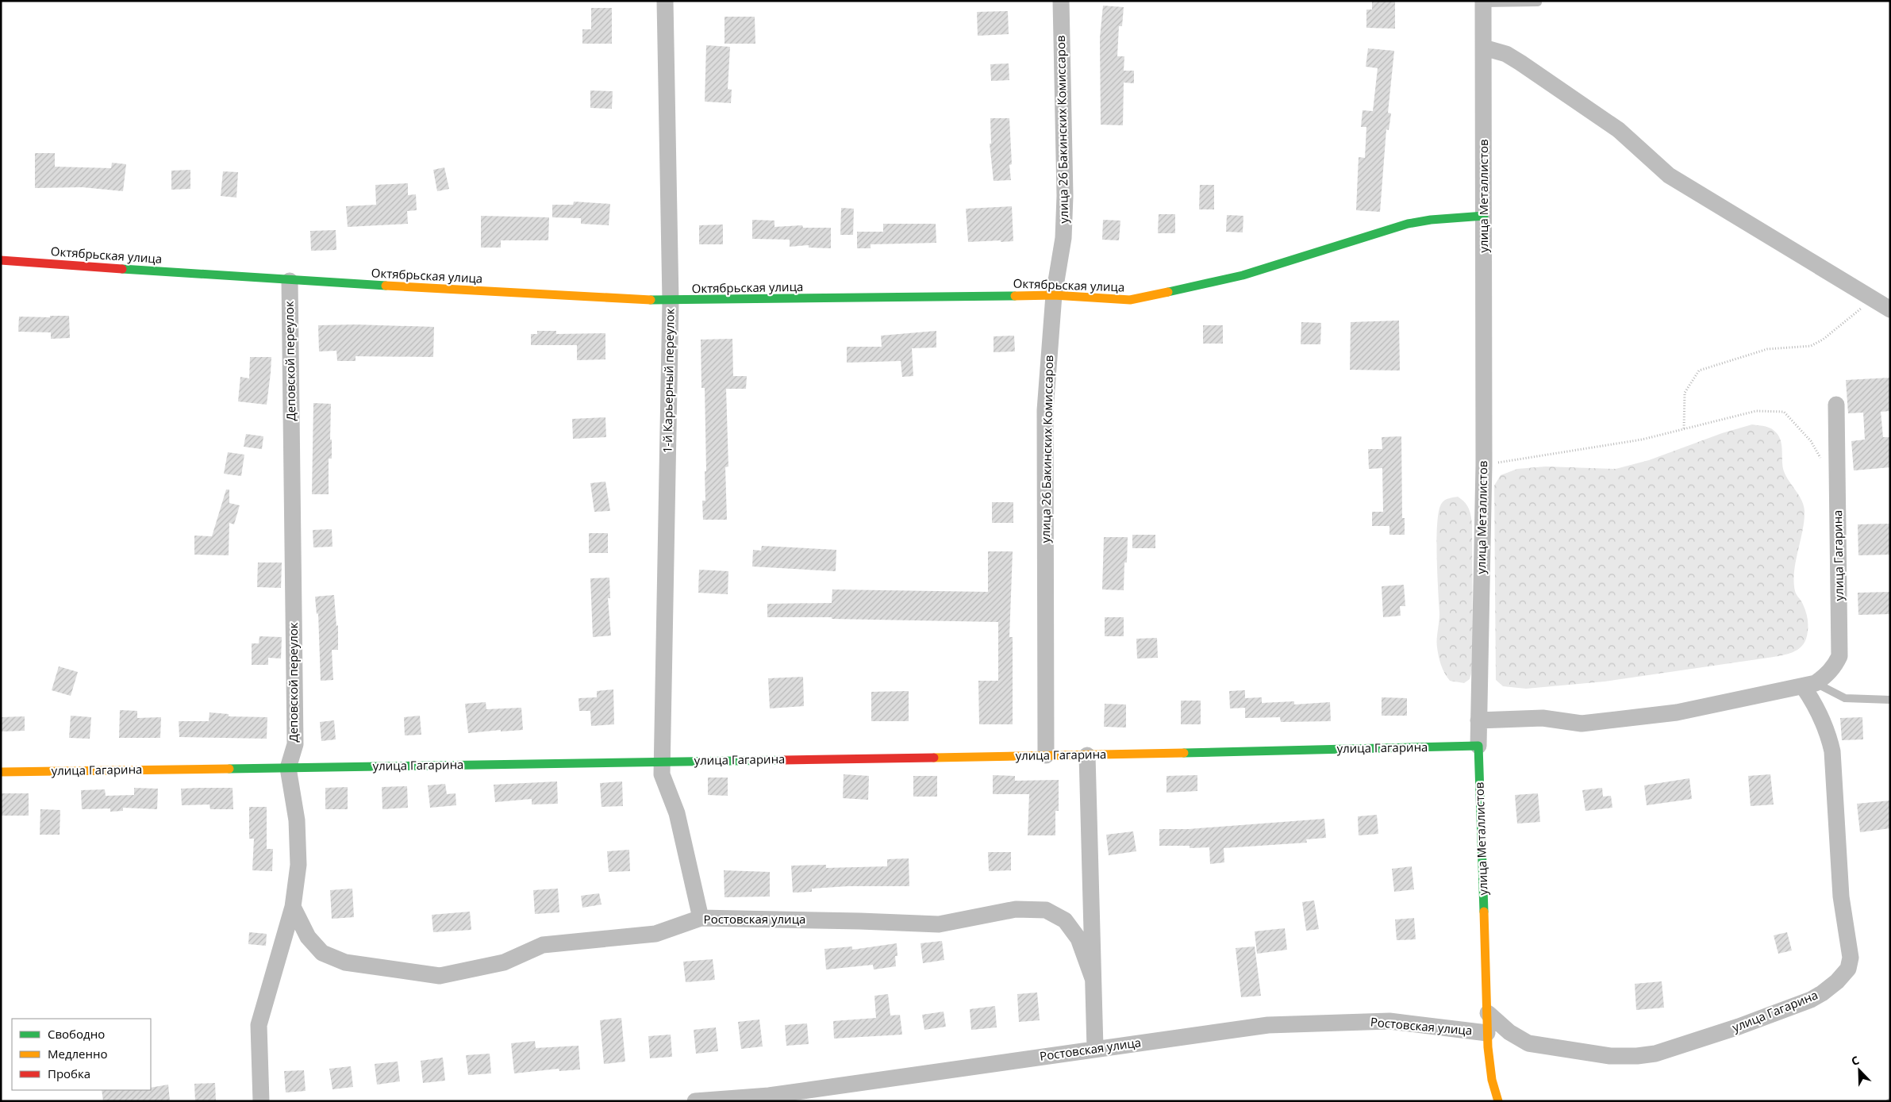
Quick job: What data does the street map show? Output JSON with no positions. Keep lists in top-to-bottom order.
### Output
{
  "streets": {
    "main road": ["улица Металлистов", "Октябрьская улица", "улица Гагарина"],
    "street": [
      "улица 26 Бакинских Комиссаров",
      "Деповской переулок",
      "1-й Карьерный переулок",
      "Ростовская улица"
    ]
  },
  "crossings": [
    ["улица 26 Бакинских Комиссаров", "Октябрьская улица"],
    ["улица 26 Бакинских Комиссаров", "улица Гагарина"],
    ["улица Металлистов", "Октябрьская улица"],
    ["улица Металлистов", "улица Гагарина"],
    ["улица Металлистов", "Ростовская улица"],
    ["Октябрьская улица", "Деповской переулок"],
    ["Октябрьская улица", "1-й Карьерный переулок"],
    ["Деповской переулок", "улица Гагарина"],
    ["Деповской переулок", "Ростовская улица"],
    ["1-й Карьерный переулок", "улица Гагарина"],
    ["1-й Карьерный переулок", "Ростовская улица"]
  ],
  "legend": ["Свободно", "Медленно", "Пробка"],
  "north": "top left"
}
